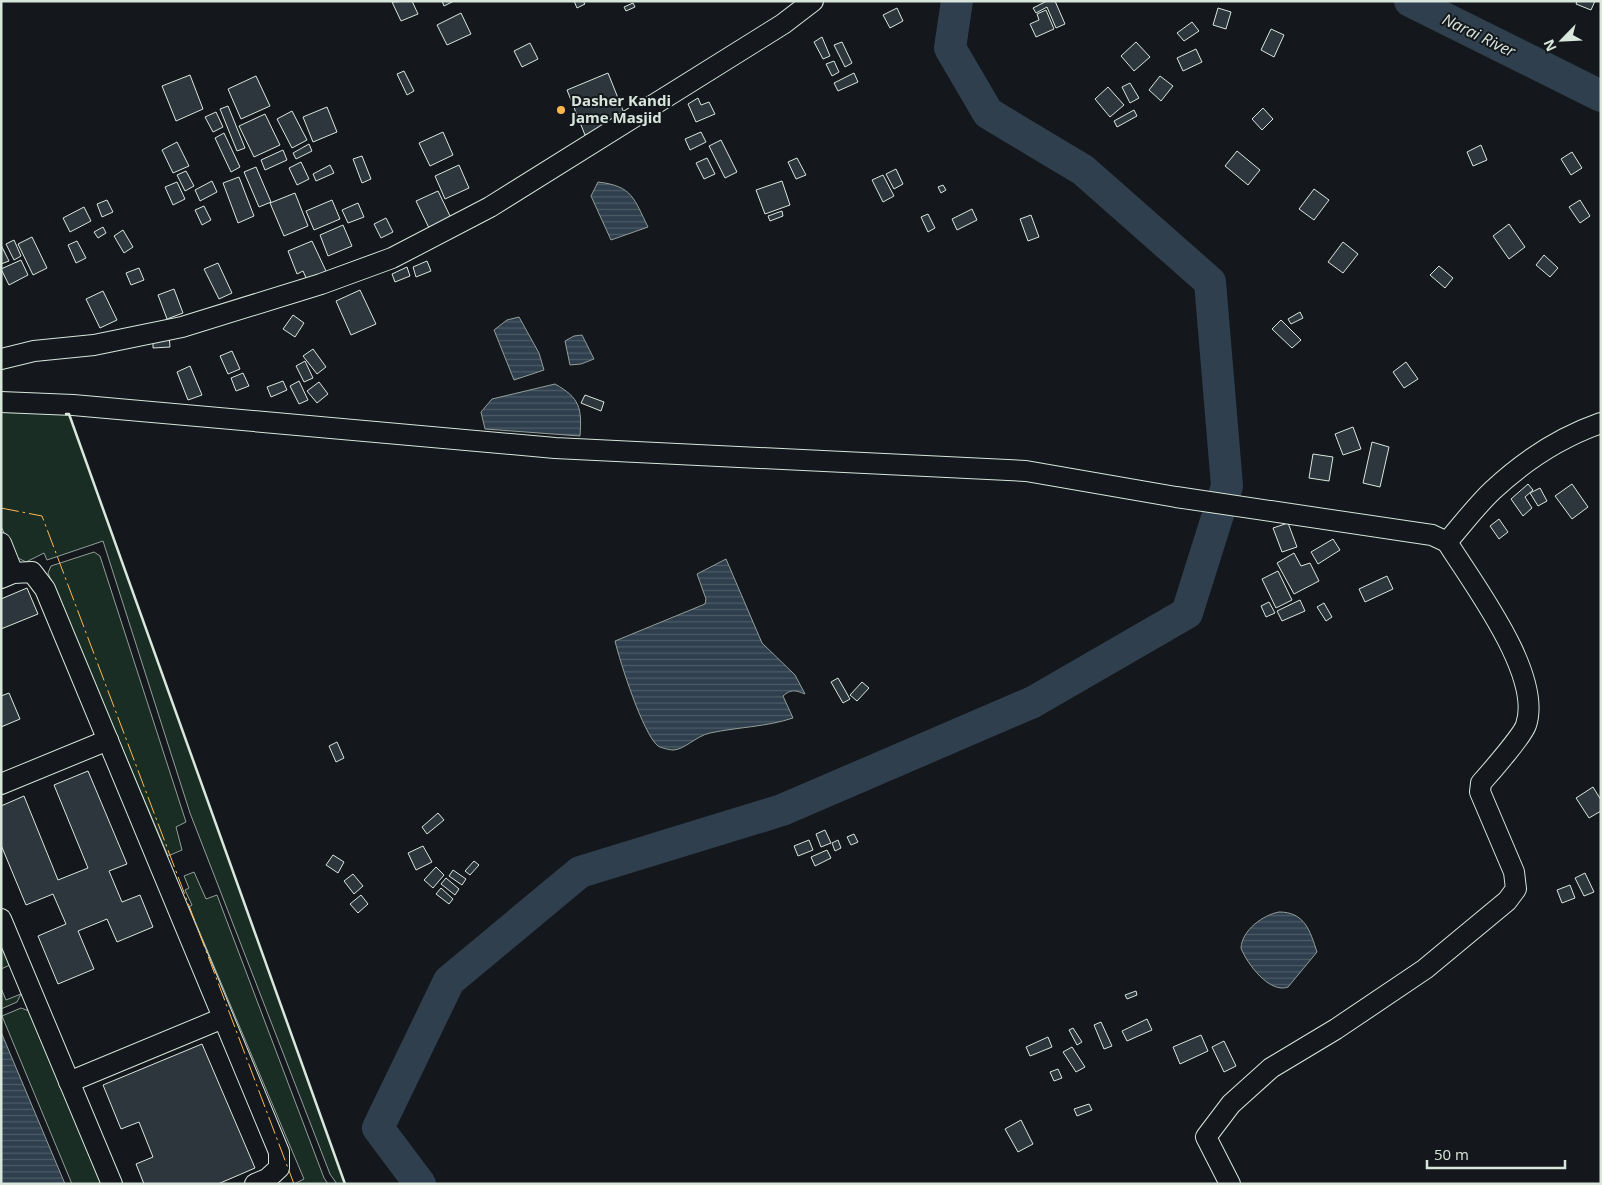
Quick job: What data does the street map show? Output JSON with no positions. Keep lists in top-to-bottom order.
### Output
{
  "water": ["Narai River"],
  "places": ["Dasher Kandi Jame Masjid"],
  "scale_bar": "50 m",
  "north": "bottom left"
}
